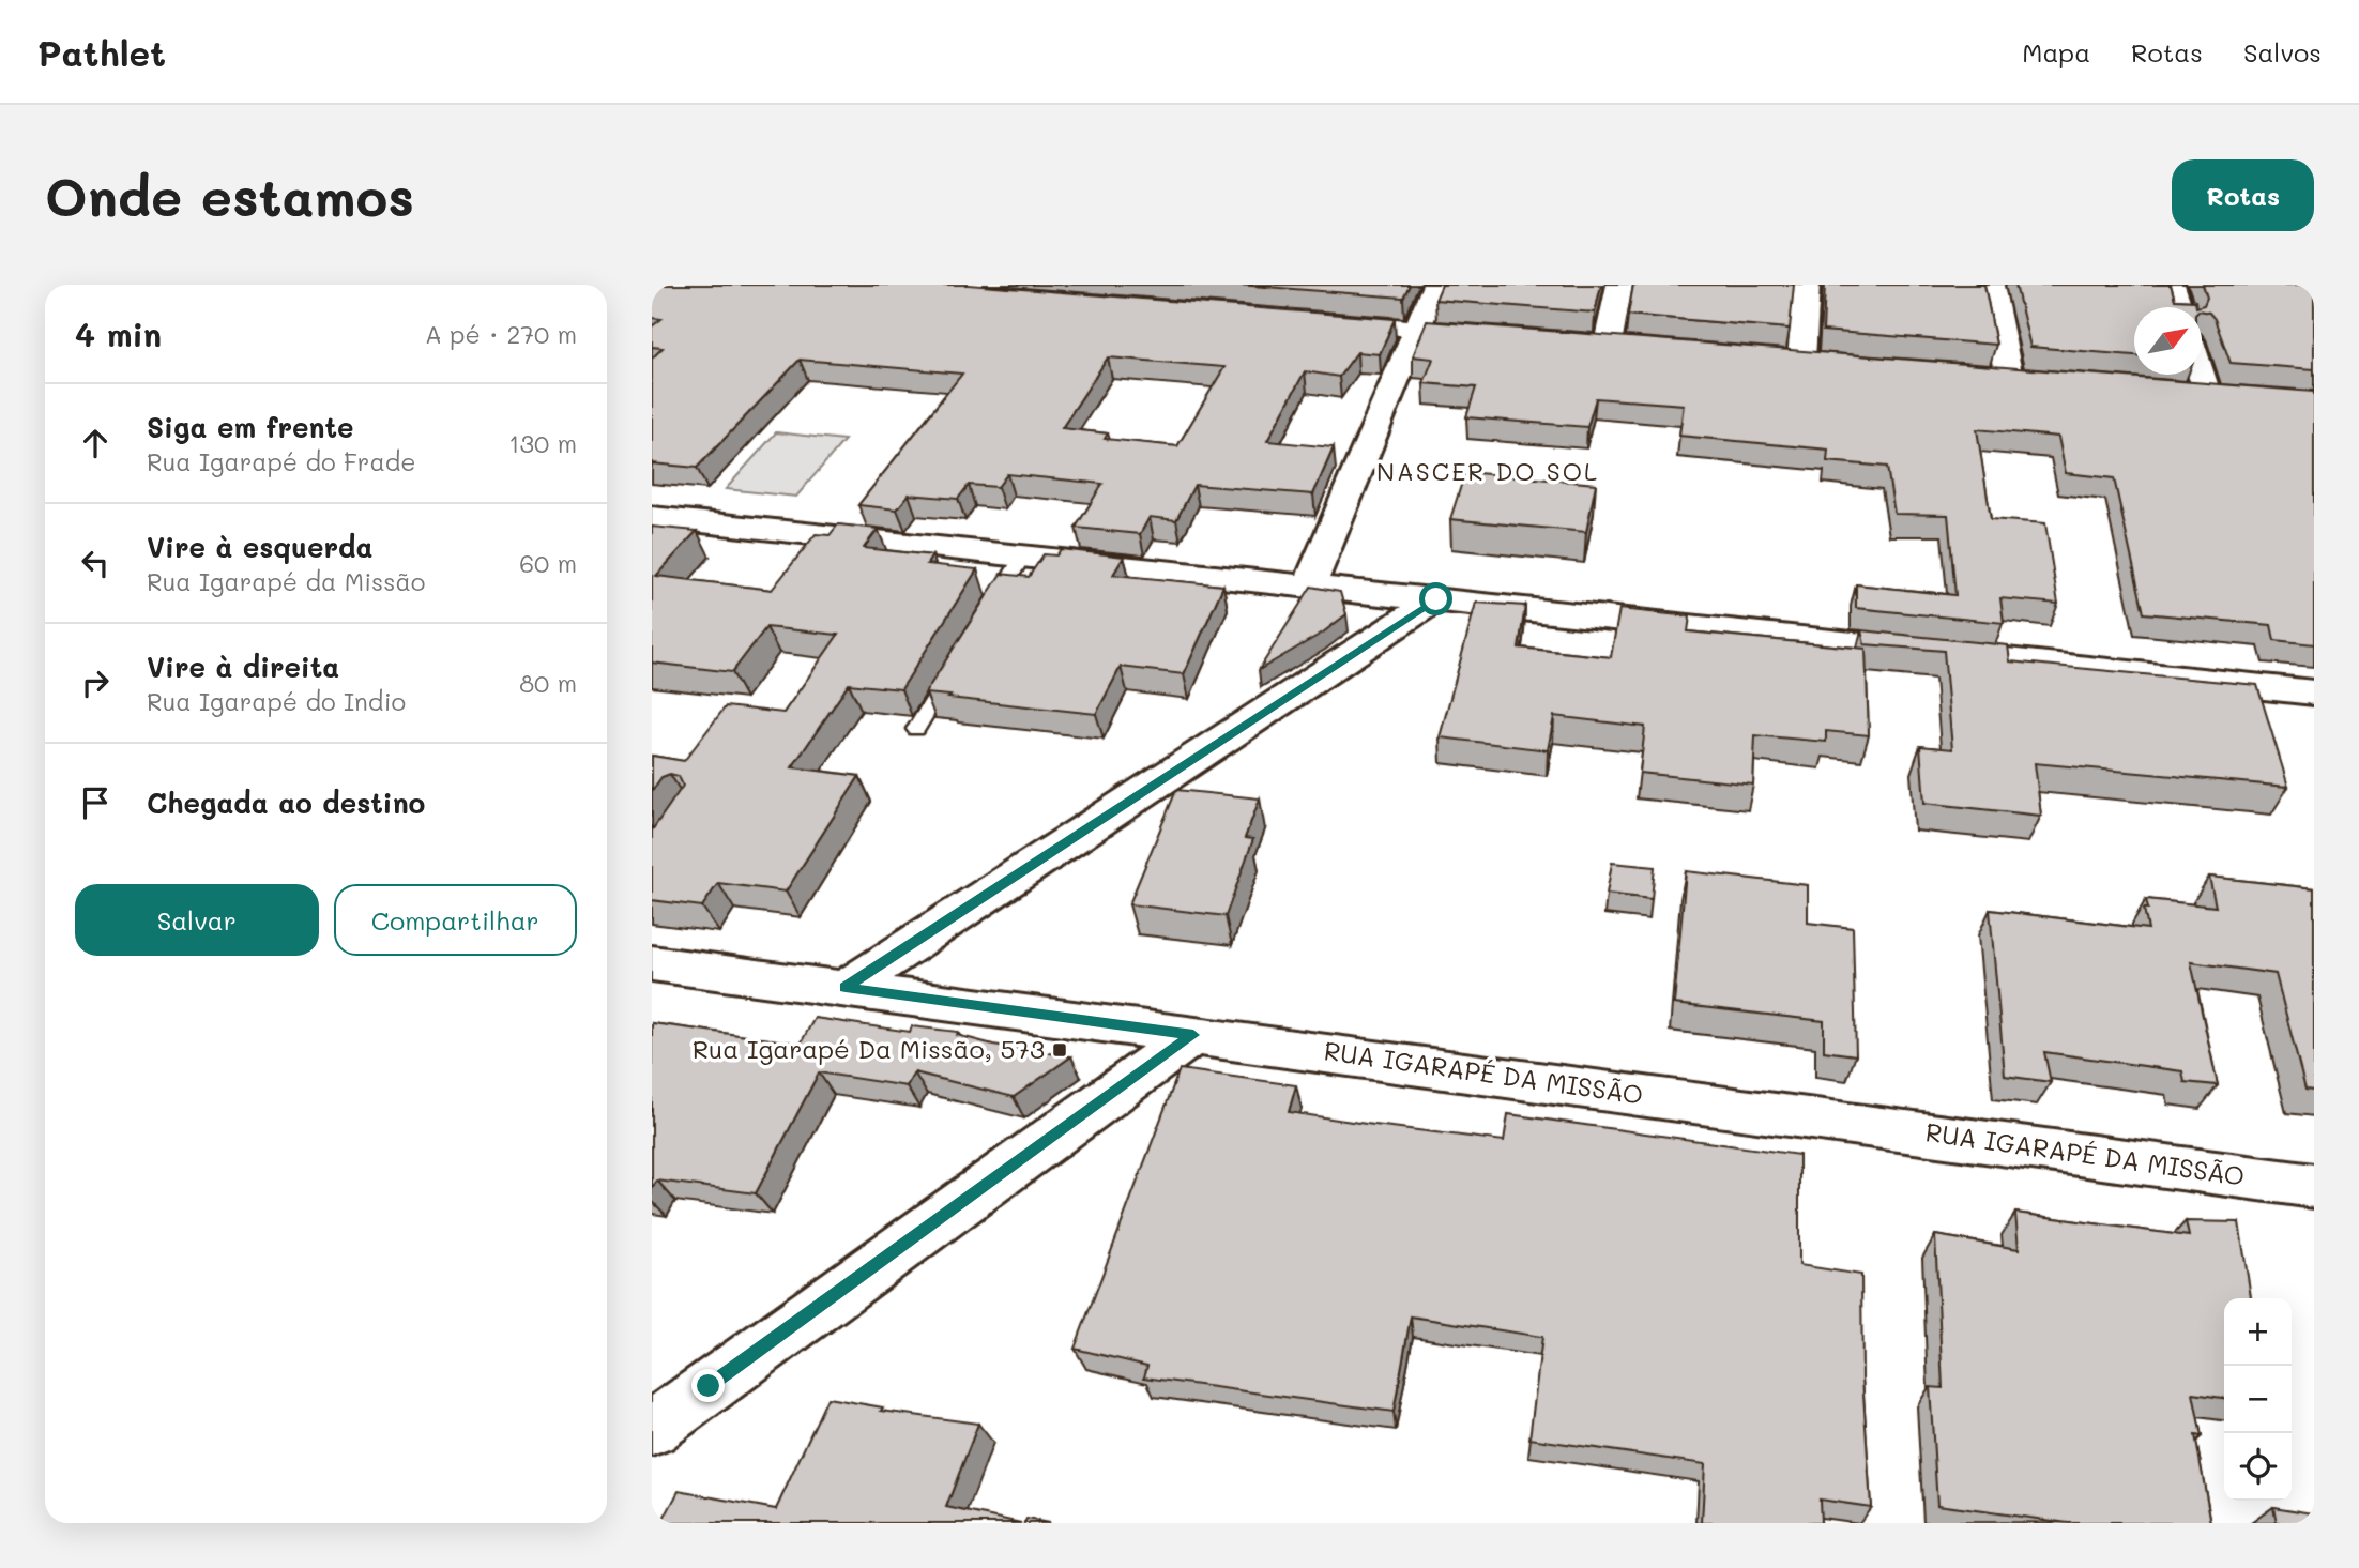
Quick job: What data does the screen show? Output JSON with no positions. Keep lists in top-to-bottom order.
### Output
{
  "streets": {
    "street": ["RUA IGARAPÉ DA MISSÃO"]
  },
  "districts": ["NASCER DO SOL"],
  "places": {
    "transit": ["Rua Igarapé Da Missão, 573"]
  },
  "north": "top right",
  "page": {
    "header": "Pathlet",
    "nav": ["Mapa", "Rotas", "Salvos"],
    "buttons": [
      "Rotas",
      ["Salvar", "Compartilhar"]
    ],
    "title": "Onde estamos",
    "heading": ["4 min", "A pé · 270 m"],
    "list": [
      ["Siga em frente", "Rua Igarapé do Frade", "130 m"],
      ["Vire à esquerda", "Rua Igarapé da Missão", "60 m"],
      ["Vire à direita", "Rua Igarapé do Indio", "80 m"],
      "Chegada ao destino"
    ],
    "map_buttons": ["+", "−"]
  }
}
